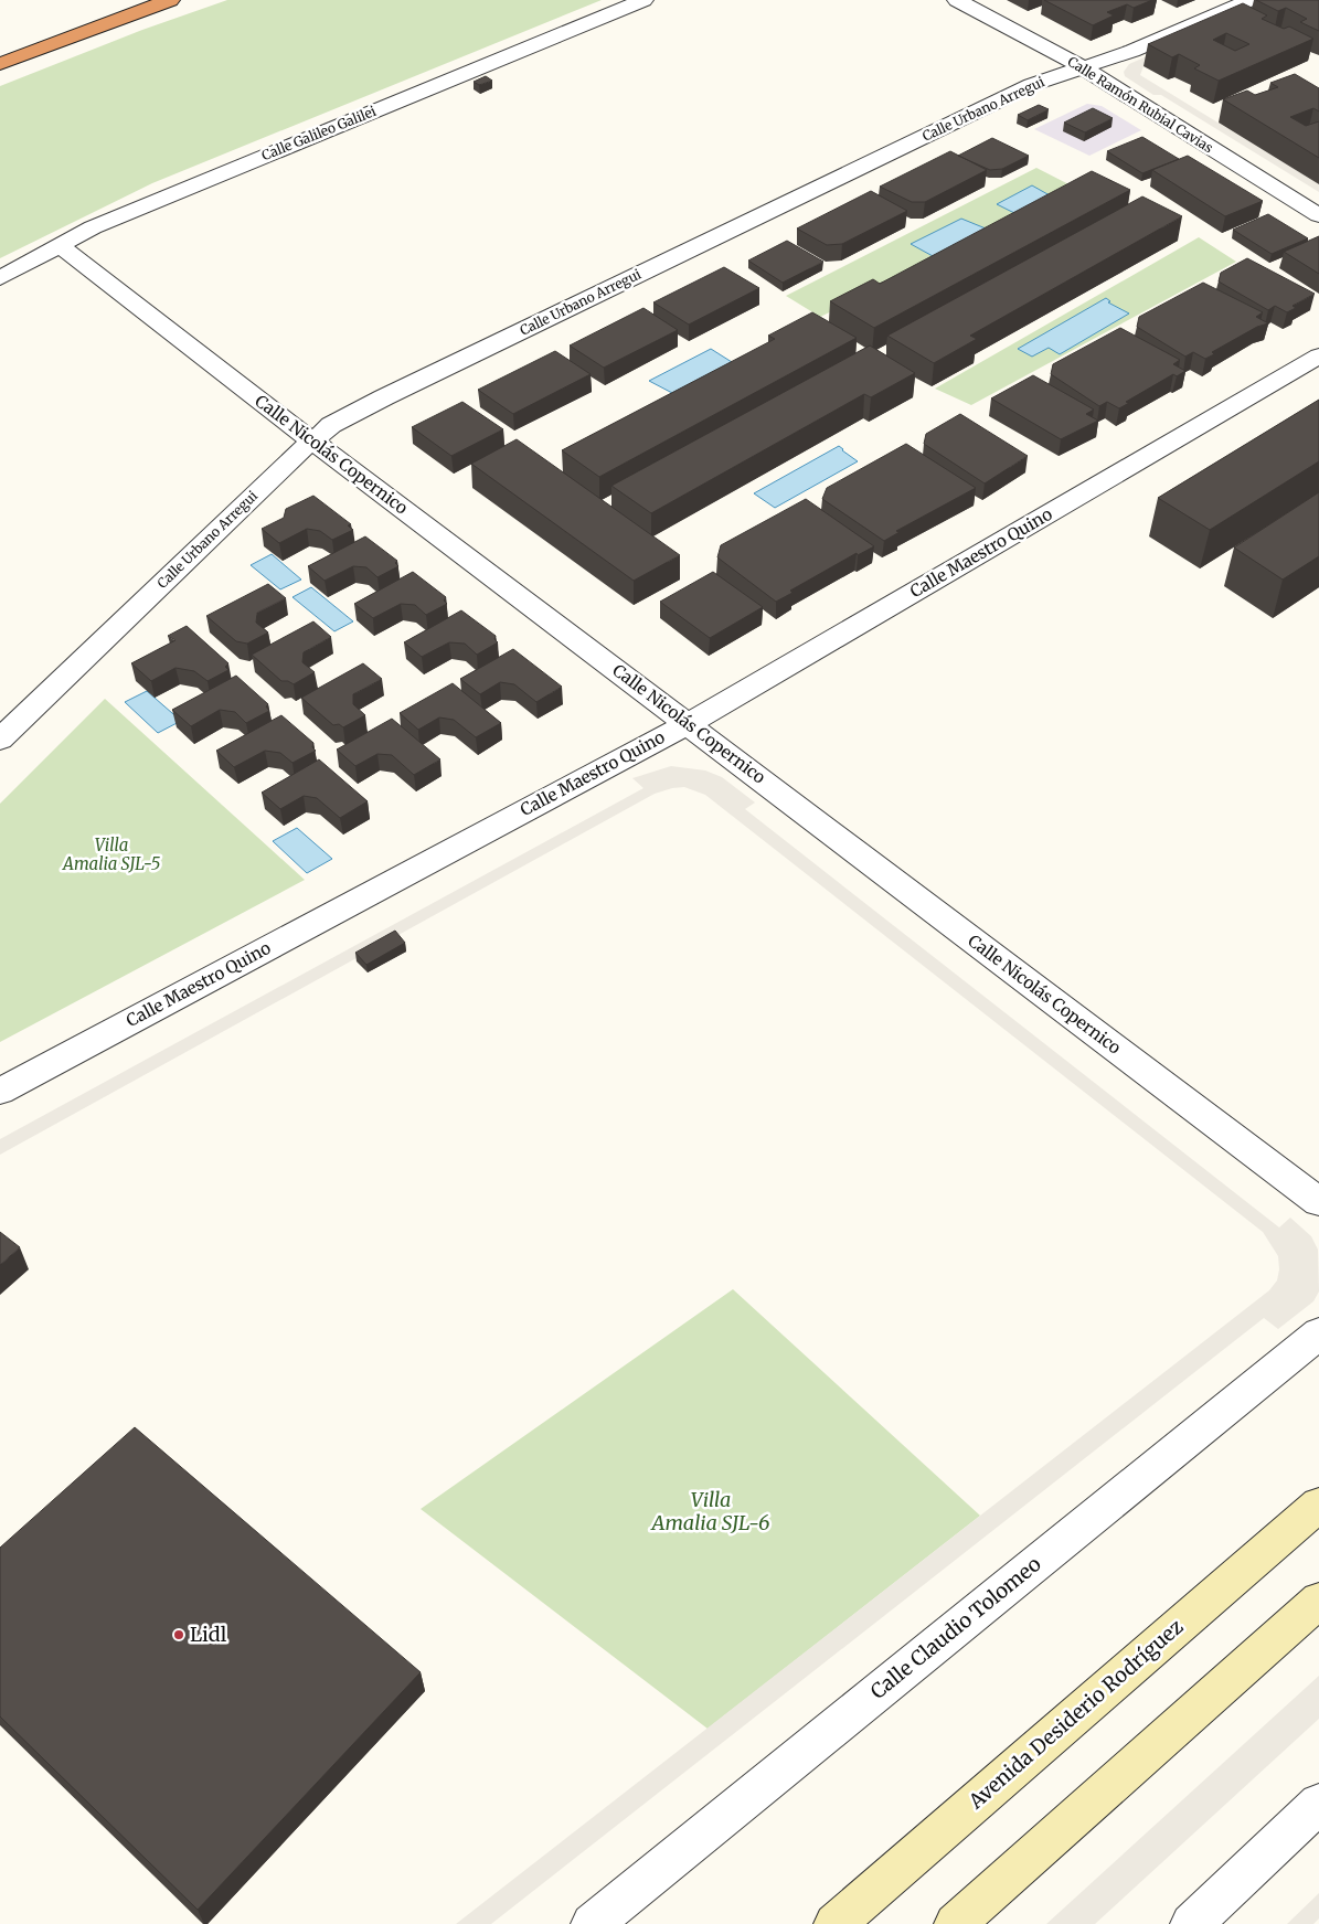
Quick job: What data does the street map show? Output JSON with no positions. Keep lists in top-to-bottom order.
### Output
{
  "streets": {
    "street": [
      "Calle Ramón Rubial Cavias",
      "Calle Urbano Arregui",
      "Calle Galileo Galilei",
      "Calle Nicolás Copernico",
      "Calle Maestro Quino",
      "Calle Claudio Tolomeo",
      "Avenida Desiderio Rodríguez"
    ]
  },
  "crossings": [
    ["Calle Ramón Rubial Cavias", "Calle Urbano Arregui"],
    ["Calle Urbano Arregui", "Calle Nicolás Copernico"],
    ["Calle Galileo Galilei", "Calle Nicolás Copernico"],
    ["Calle Nicolás Copernico", "Calle Maestro Quino"]
  ],
  "parks": ["Villa Amalia SJL-5", "Villa Amalia SJL-6"],
  "places": ["Lidl"]
}
